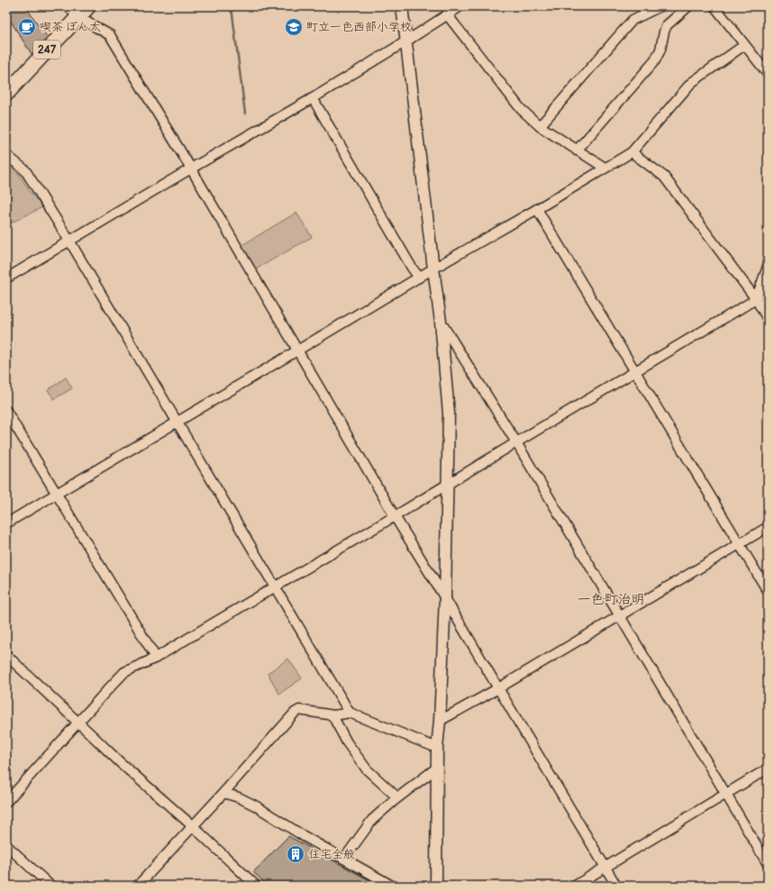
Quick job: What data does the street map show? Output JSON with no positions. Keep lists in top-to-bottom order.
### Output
{
  "streets": {
    "highway": ["247"]
  },
  "districts": ["一色町治明"],
  "places": {
    "cafe": ["喫茶 ぽん太"],
    "school or university": ["町立一色西部小学校"],
    "building": ["住宅全般"]
  }
}
